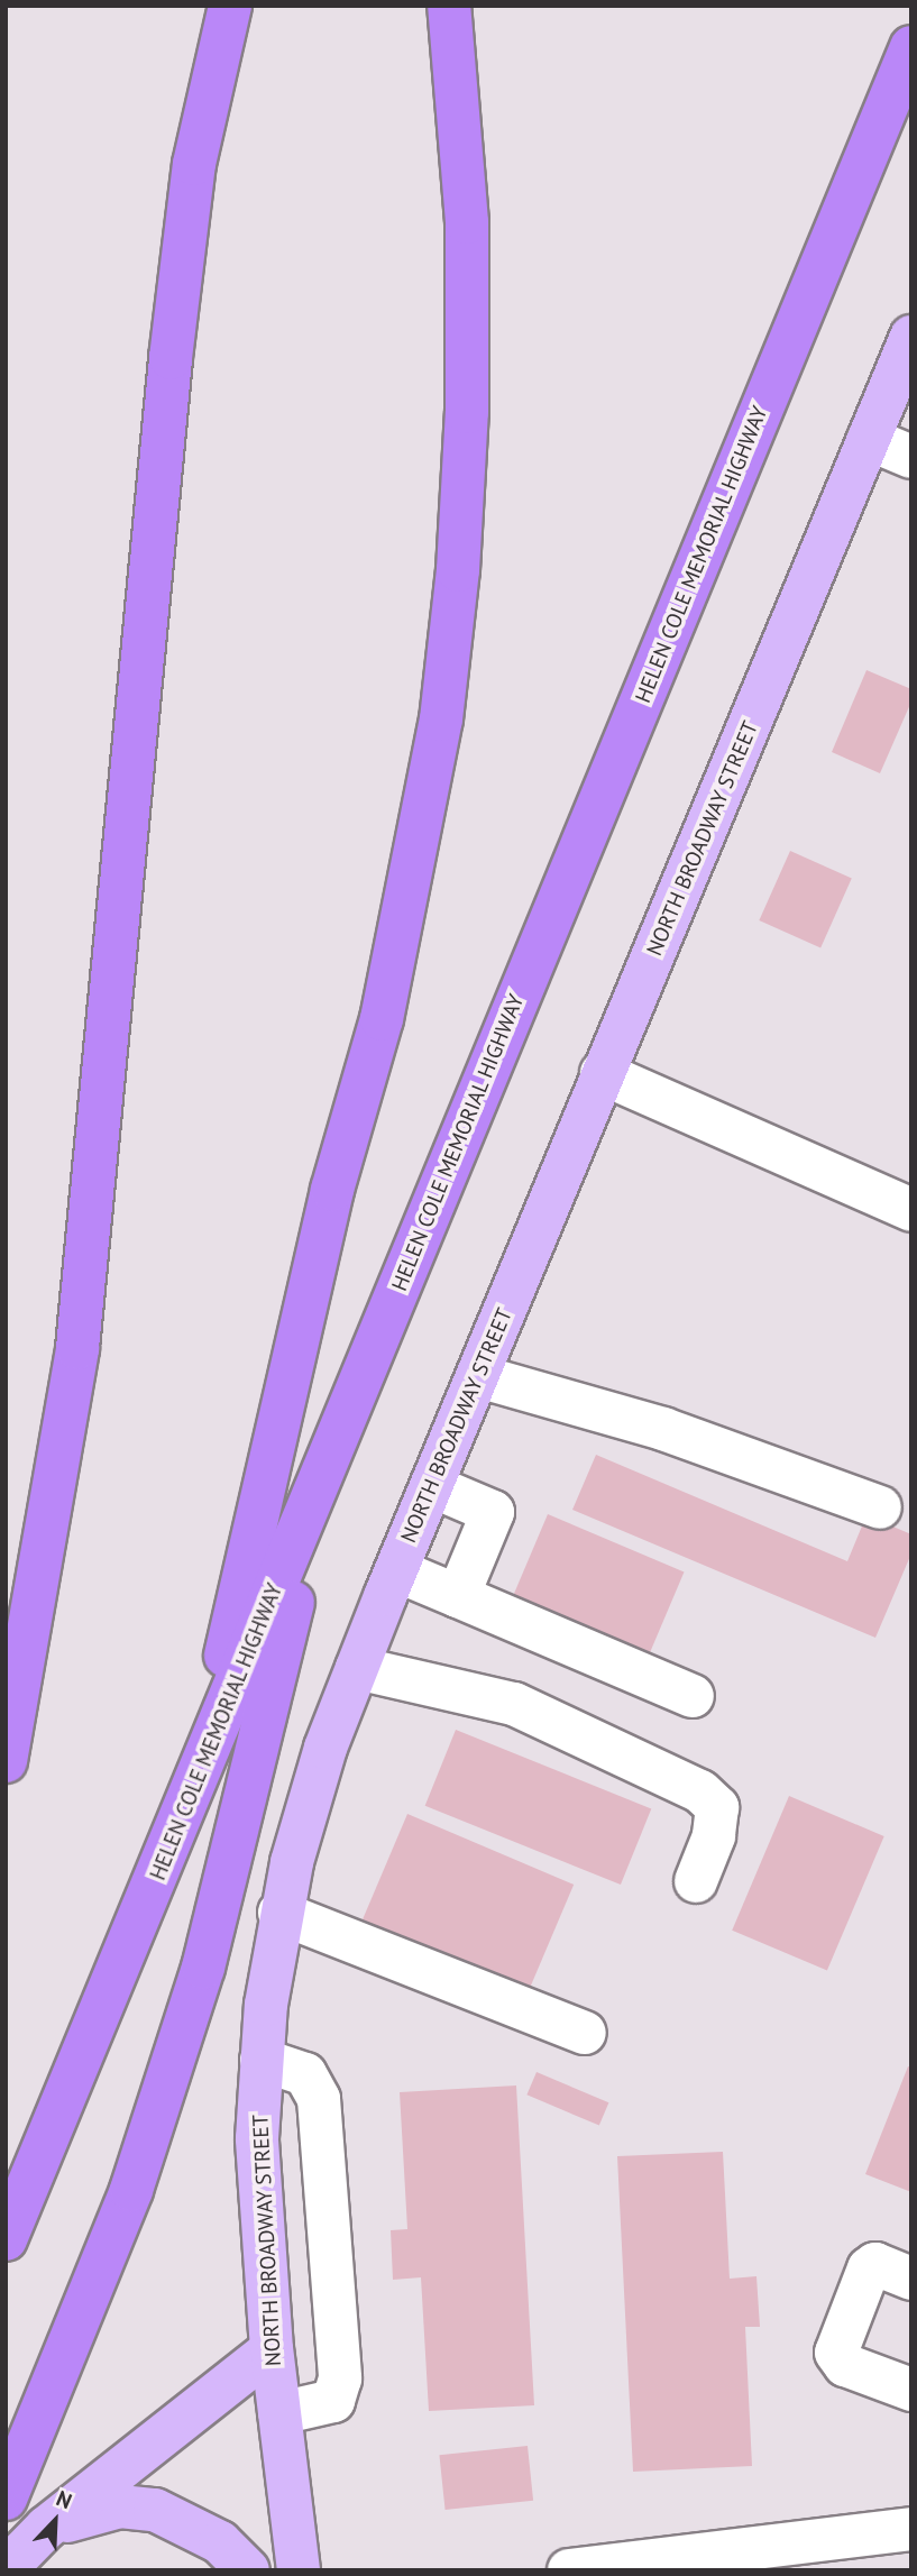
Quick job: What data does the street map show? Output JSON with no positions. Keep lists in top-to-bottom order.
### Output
{
  "streets": {
    "highway": ["HELEN COLE MEMORIAL HIGHWAY"],
    "main road": ["NORTH BROADWAY STREET"]
  },
  "north": "top right"
}
